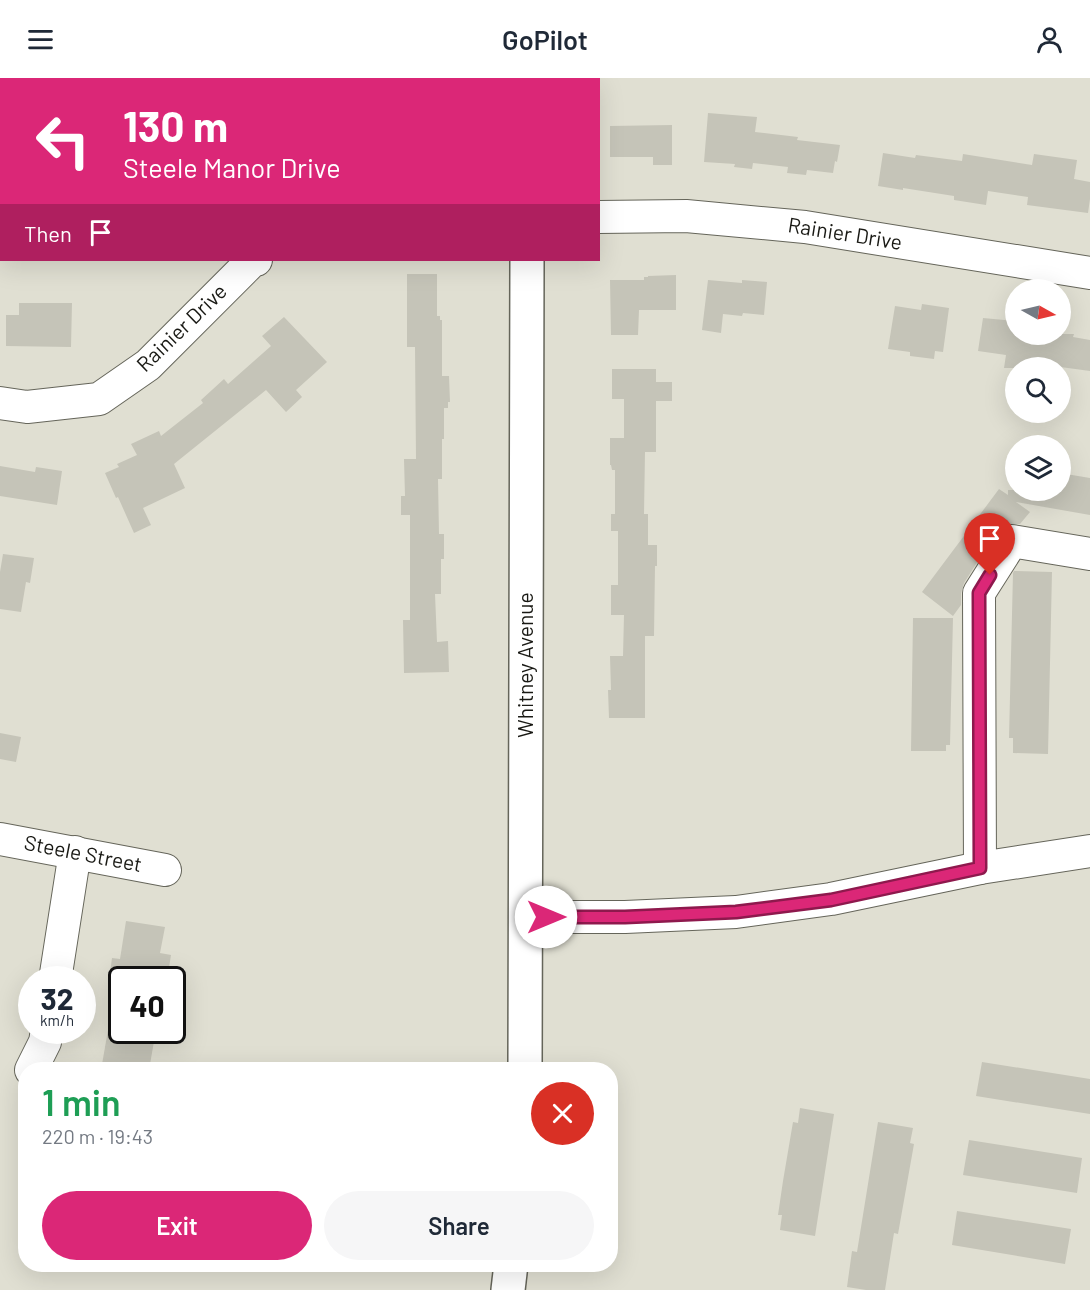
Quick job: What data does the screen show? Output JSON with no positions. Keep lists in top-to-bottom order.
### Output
{
  "streets": {
    "main road": ["Whitney Avenue"],
    "street": ["Rainier Drive", "Steele Street"]
  },
  "north": "right",
  "page": {
    "header": "GoPilot",
    "turn": ["130 m", "Steele Manor Drive"],
    "then": "Then",
    "speed": "32 km/h",
    "limit": "40",
    "heading": ["1 min", "220 m · 19:43"],
    "buttons": ["Exit", "Share"]
  }
}
